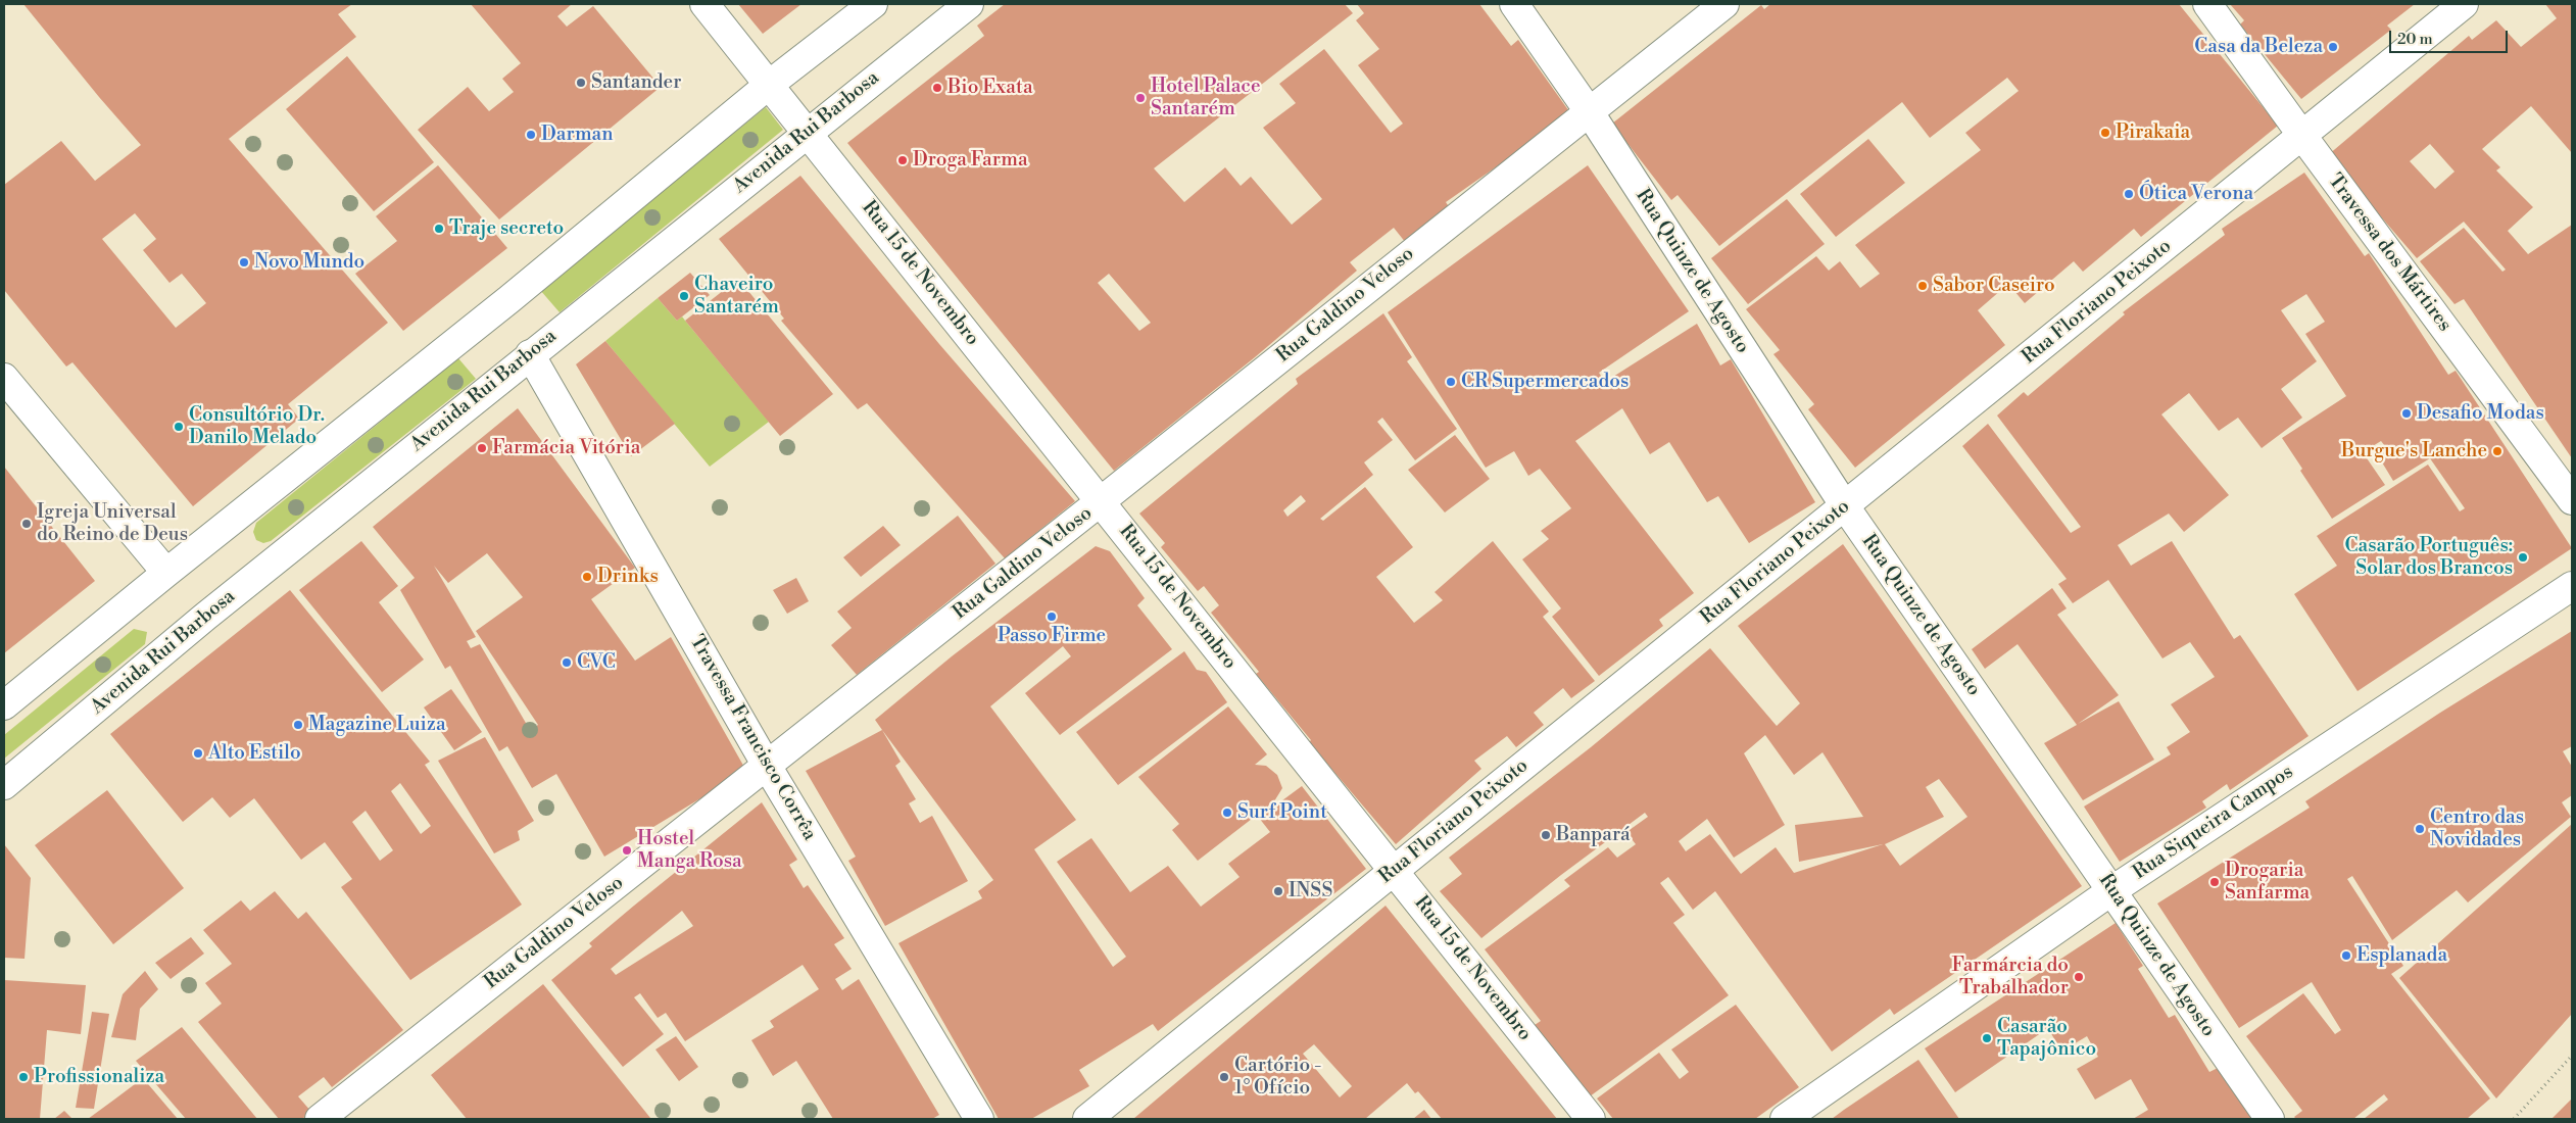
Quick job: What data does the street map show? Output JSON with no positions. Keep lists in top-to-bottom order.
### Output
{
  "streets": {
    "street": [
      "Avenida Rui Barbosa",
      "Travessa dos Mártires",
      "Rua Quinze de Agosto",
      "Rua 15 de Novembro",
      "Rua Floriano Peixoto",
      "Rua Galdino Veloso",
      "Travessa Francisco Corrêa",
      "Rua Siqueira Campos"
    ]
  },
  "crossings": [
    ["Avenida Rui Barbosa", "Rua 15 de Novembro"],
    ["Avenida Rui Barbosa", "Travessa Francisco Corrêa"],
    ["Travessa dos Mártires", "Rua Floriano Peixoto"],
    ["Rua Quinze de Agosto", "Rua Floriano Peixoto"],
    ["Rua Quinze de Agosto", "Rua Galdino Veloso"],
    ["Rua Quinze de Agosto", "Rua Siqueira Campos"],
    ["Rua 15 de Novembro", "Rua Floriano Peixoto"],
    ["Rua 15 de Novembro", "Rua Galdino Veloso"],
    ["Rua Galdino Veloso", "Travessa Francisco Corrêa"]
  ],
  "places": [
    "Casa da Beleza",
    "Santander",
    "Bio Exata",
    "Hotel Palace Santarém",
    "Pirakaia",
    "Darman",
    "Droga Farma",
    "Ótica Verona",
    "Traje secreto",
    "Novo Mundo",
    "Sabor Caseiro",
    "Chaveiro Santarém",
    "CR Supermercados",
    "Desafio Modas",
    "Consultório Dr. Danilo Melado",
    "Farmácia Vitória",
    "Burgue's Lanche",
    "Igreja Universal do Reino de Deus",
    "Casarão Português: Solar dos Brancos",
    "Drinks",
    "Passo Firme",
    "CVC",
    "Magazine Luiza",
    "Alto Estilo",
    "Surf Point",
    "Centro das Novidades",
    "Banpará",
    "Hostel Manga Rosa",
    "Drogaria Sanfarma",
    "INSS",
    "Esplanada",
    "Farmárcia do Trabalhador",
    "Casarão Tapajônico",
    "Profissionaliza",
    "Cartório - 1° Ofício"
  ],
  "scale_bar": "20 m"
}
